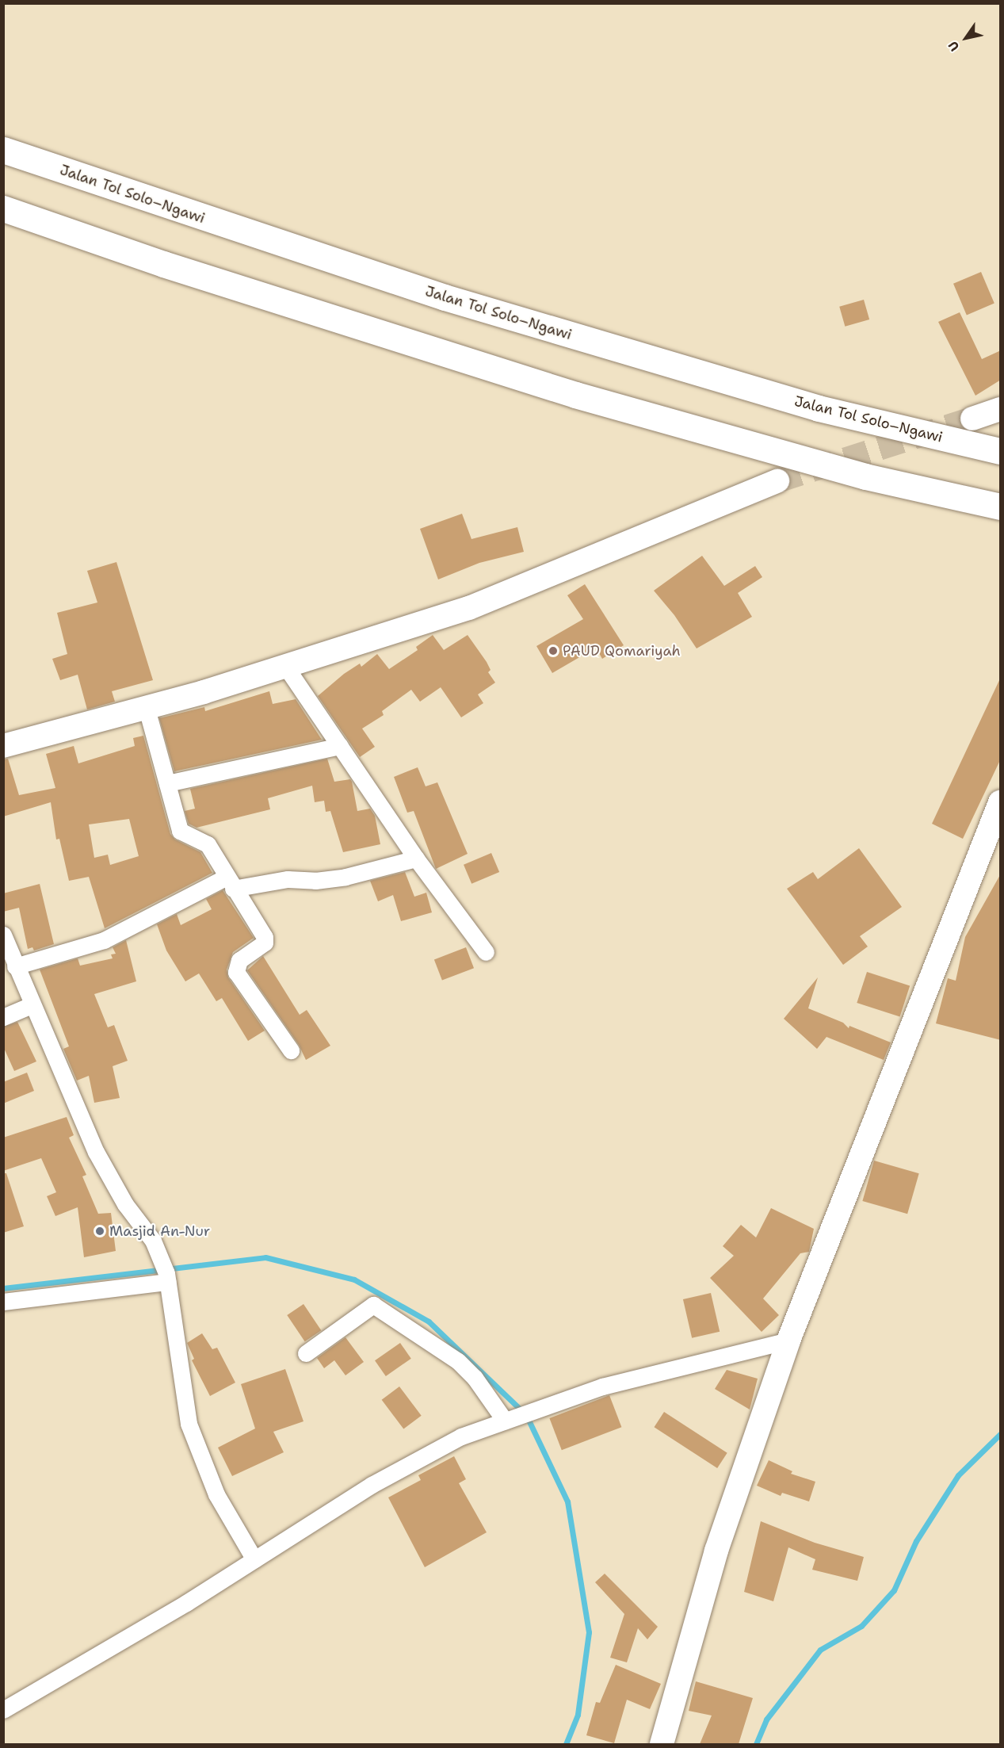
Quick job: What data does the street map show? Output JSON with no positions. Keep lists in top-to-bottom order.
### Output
{
  "streets": {
    "highway": ["Jalan Tol Solo–Ngawi"]
  },
  "places": ["PAUD Qomariyah", "Masjid An-Nur"],
  "north": "bottom left"
}
